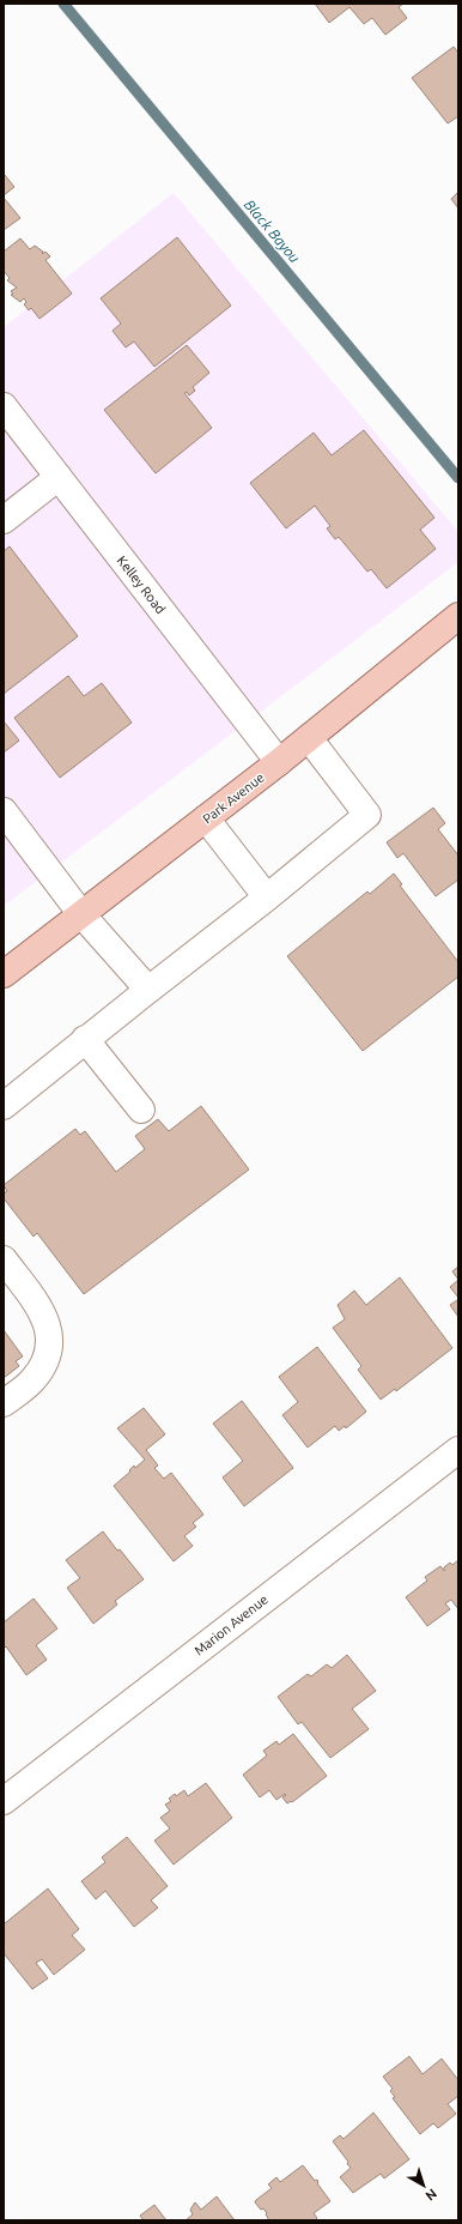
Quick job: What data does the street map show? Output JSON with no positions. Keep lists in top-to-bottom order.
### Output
{
  "streets": {
    "main road": ["Park Avenue"],
    "street": ["Kelley Road", "Marion Avenue"]
  },
  "crossings": [
    ["Kelley Road", "Park Avenue"]
  ],
  "water": ["Black Bayou"],
  "north": "bottom right"
}
